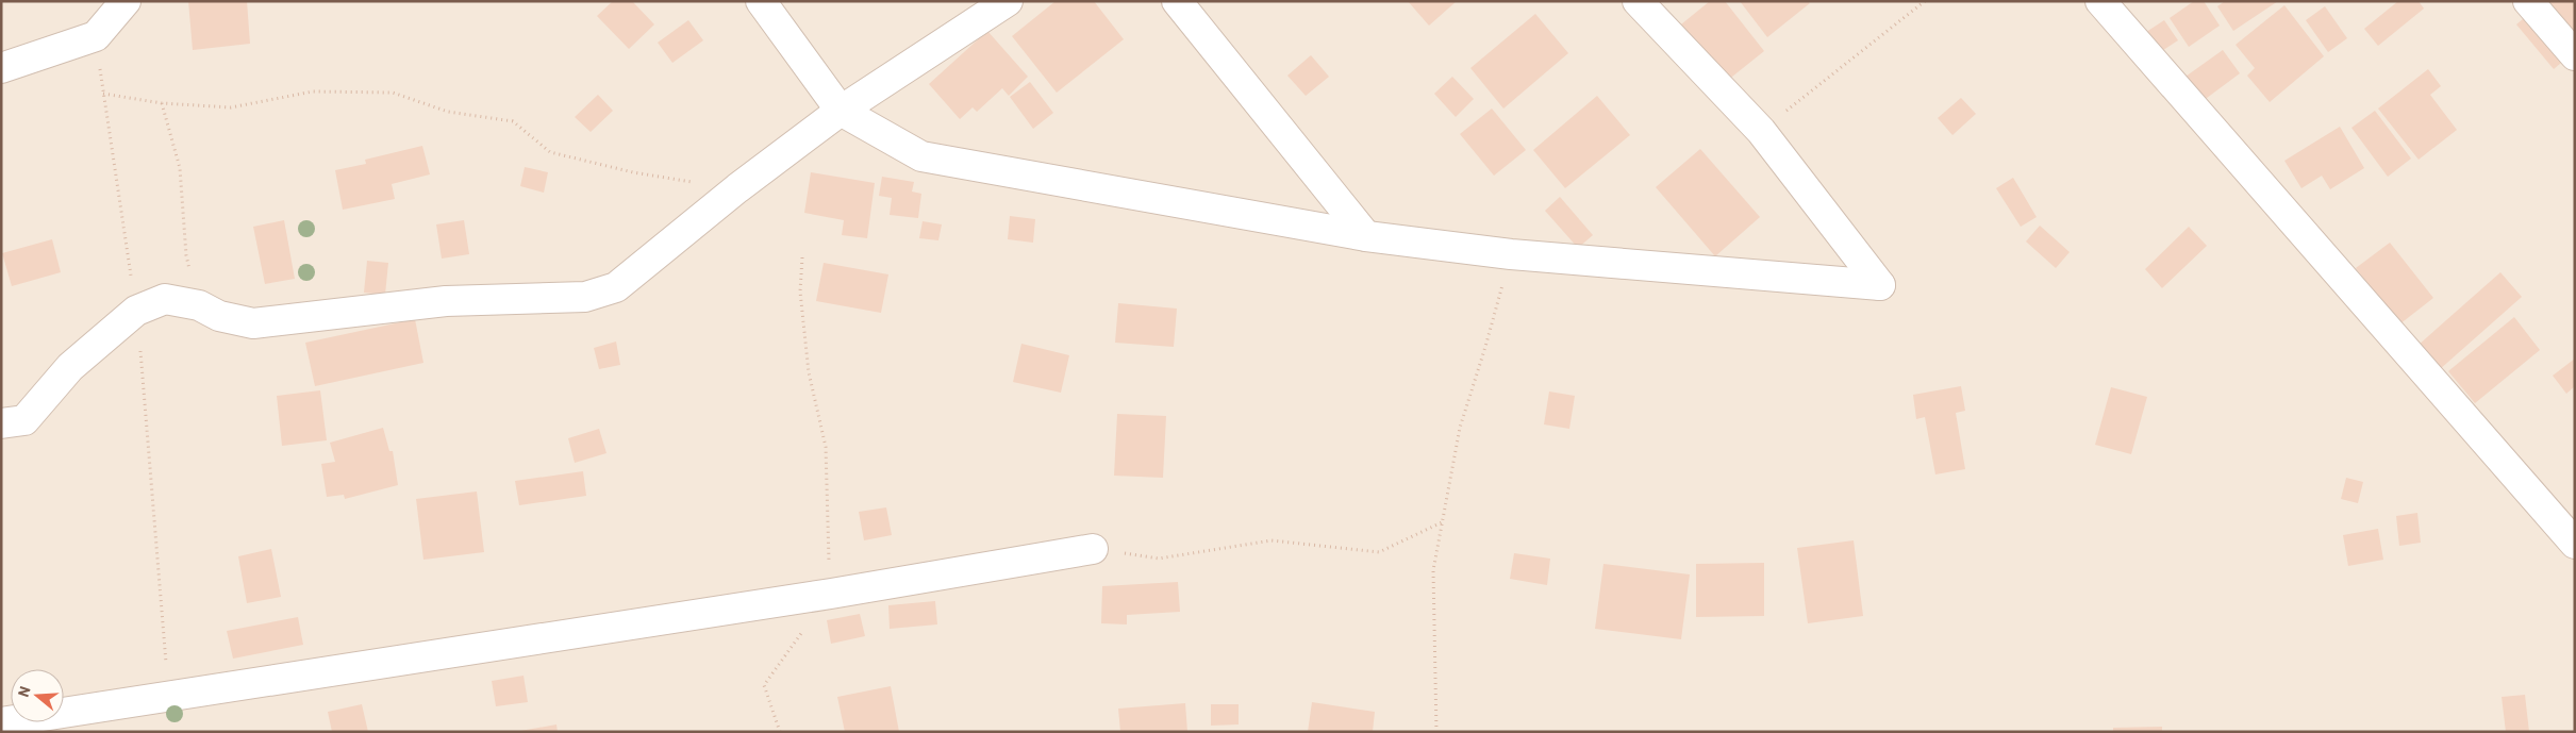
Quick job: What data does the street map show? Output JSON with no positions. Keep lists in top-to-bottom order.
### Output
{
  "north": "left"
}
